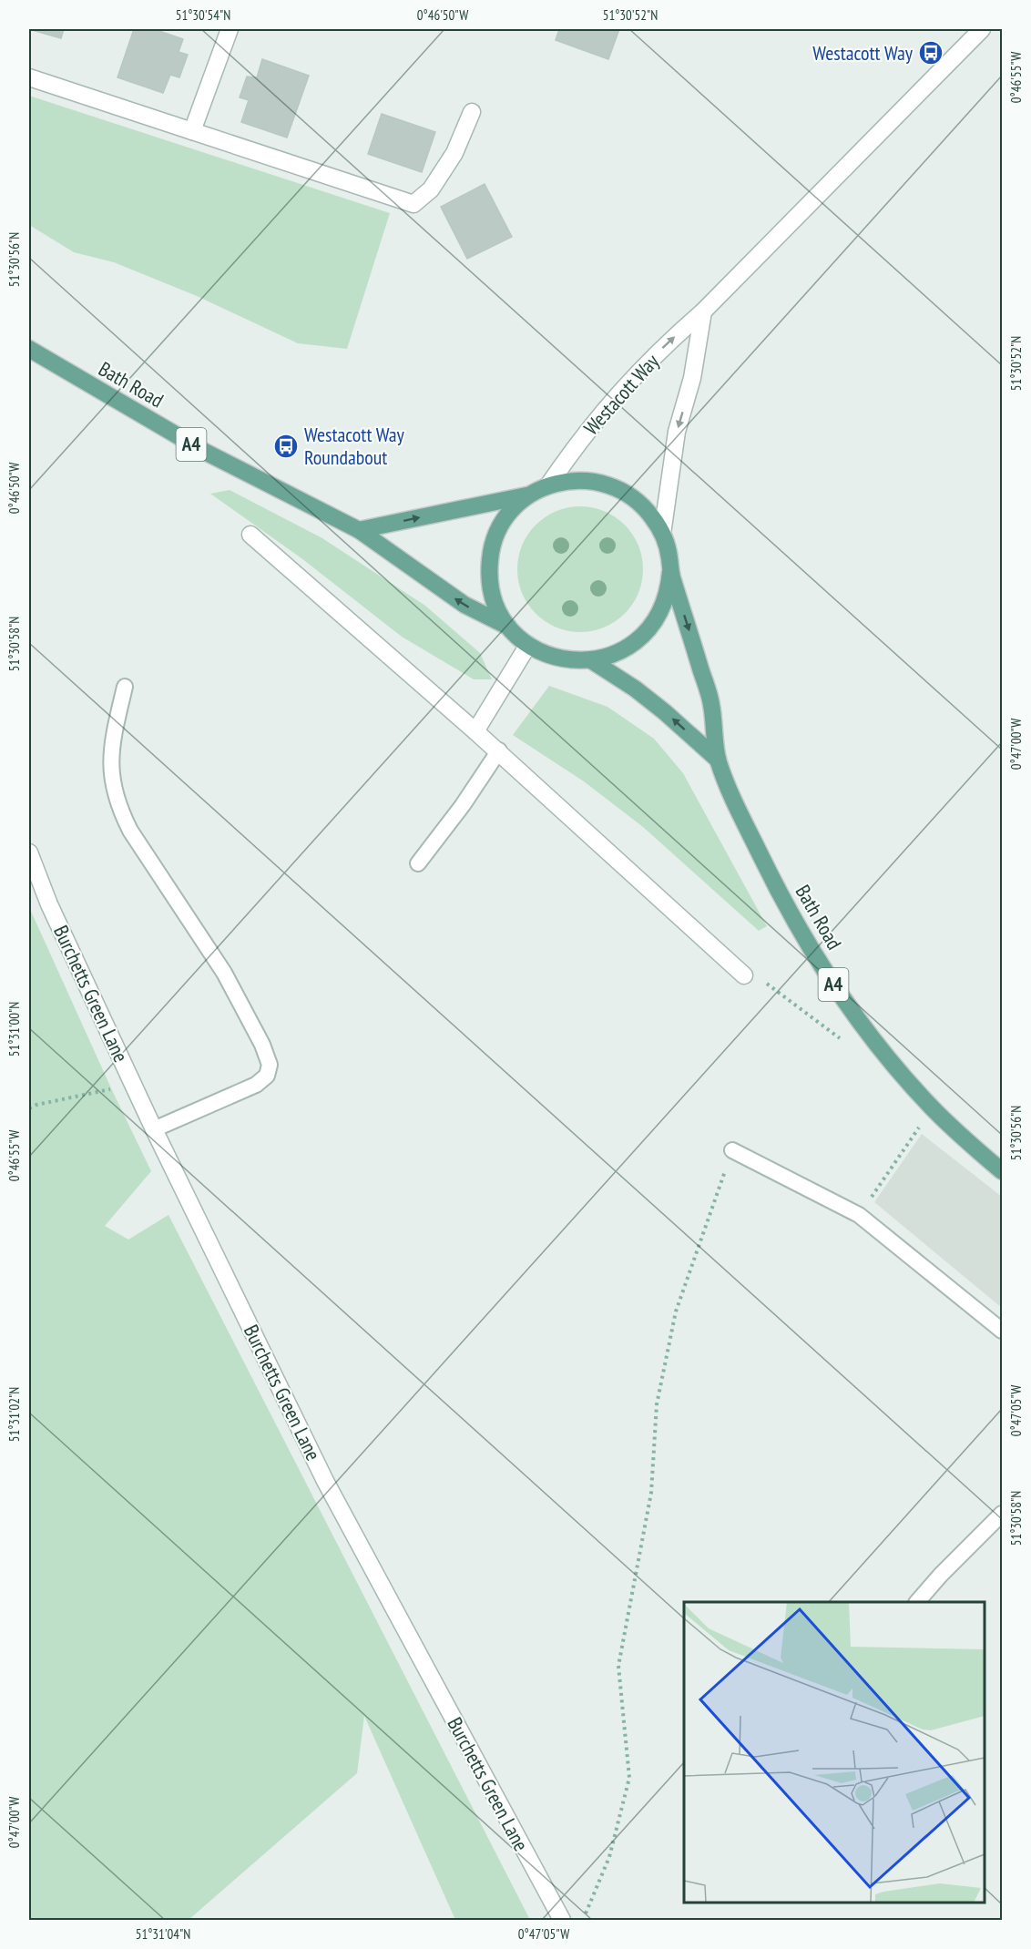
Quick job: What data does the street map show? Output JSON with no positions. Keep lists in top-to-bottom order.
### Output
{
  "streets": {
    "main road": ["Bath Road", "A4"],
    "street": ["Westacott Way", "Burchetts Green Lane"]
  },
  "crossings": [
    ["Bath Road", "A4"],
    ["Westacott Way", "A4"]
  ],
  "places": {
    "bus stop": ["Westacott Way", "Westacott Way Roundabout"]
  },
  "coordinates": [
    "51°30'54\"N",
    "0°46'50\"W",
    "51°30'52\"N",
    "0°46'55\"W",
    "51°30'56\"N",
    "51°30'58\"N",
    "0°47'00\"W",
    "51°31'00\"N",
    "0°47'05\"W",
    "51°31'02\"N",
    "51°31'04\"N"
  ]
}
